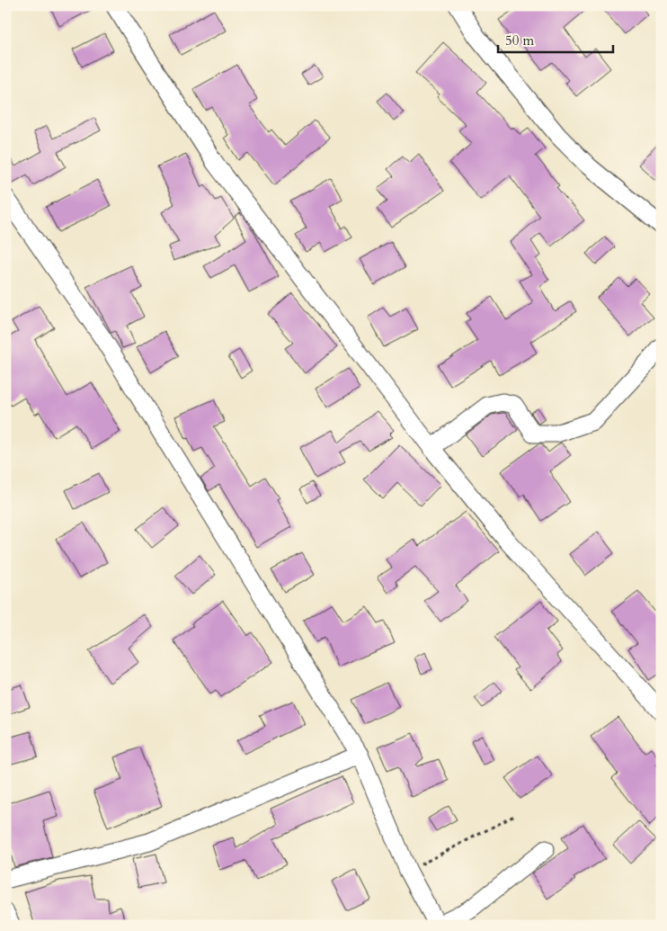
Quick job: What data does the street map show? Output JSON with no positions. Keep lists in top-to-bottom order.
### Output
{
  "scale_bar": "50 m"
}
